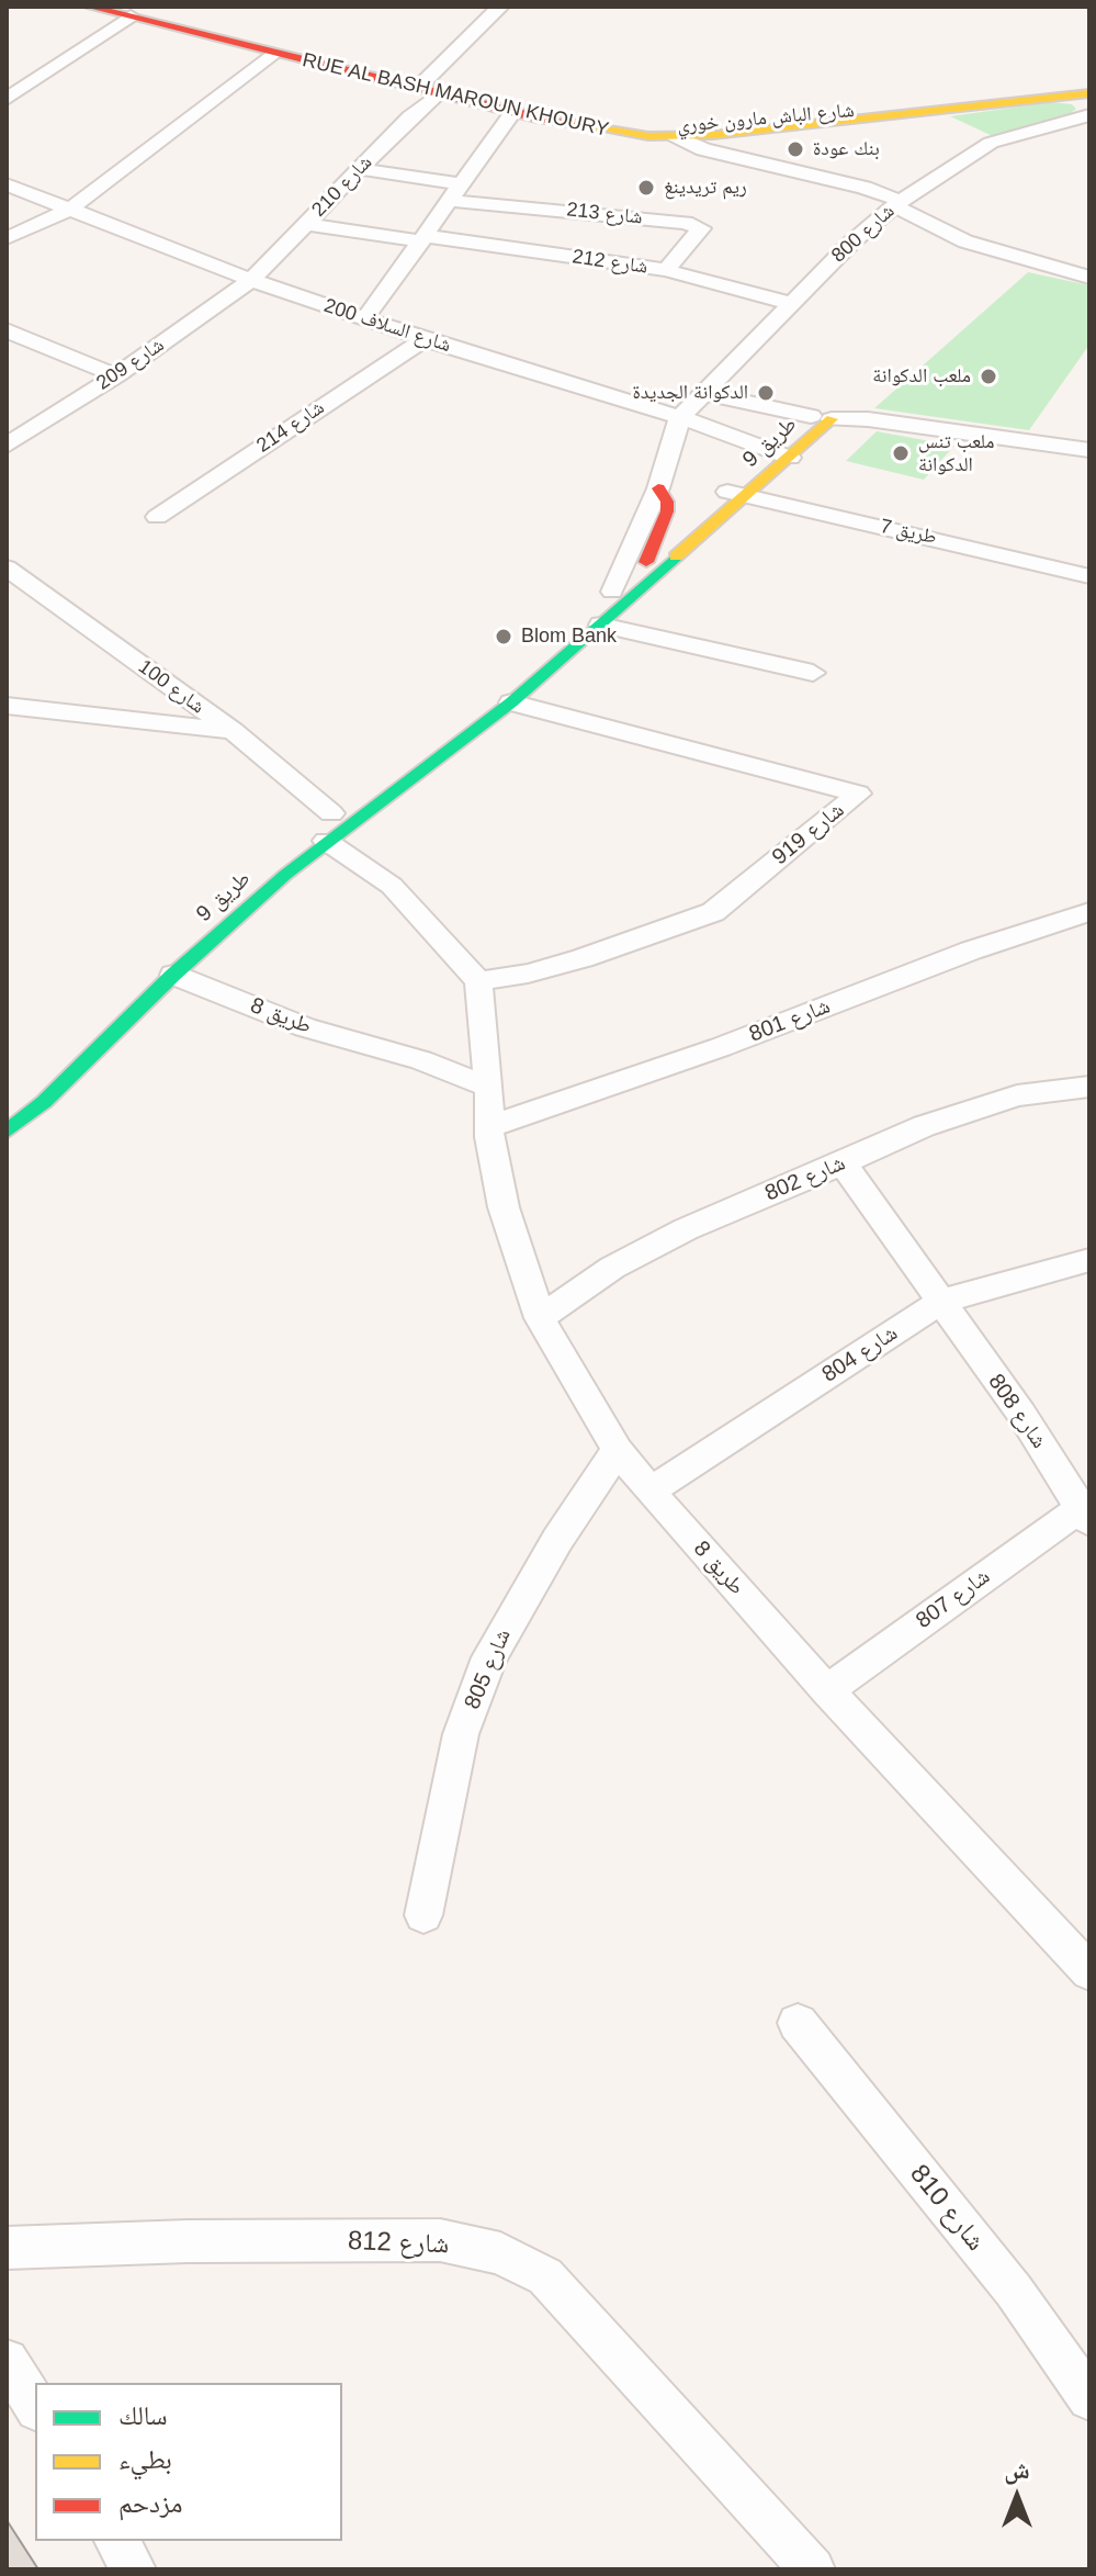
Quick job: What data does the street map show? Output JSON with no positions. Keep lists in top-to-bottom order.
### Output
{
  "streets": {
    "main road": ["RUE AL BASH MAROUN KHOURY", "شارع الباش مارون خوري", "9 طريق"],
    "street": [
      "شارع 210",
      "شارع 213",
      "800 شارع",
      "شارع 212",
      "200 شارع السلاف",
      "شارع 209",
      "شارع 214",
      "7 طريق",
      "شارع 100",
      "شارع 919",
      "طريق 8",
      "شارع 801",
      "شارع 802",
      "شارع 804",
      "شارع 808",
      "شارع 807",
      "شارع 805",
      "شارع 810",
      "شارع 812"
    ]
  },
  "crossings": [
    ["RUE AL BASH MAROUN KHOURY", "شارع الباش مارون خوري"],
    ["RUE AL BASH MAROUN KHOURY", "شارع 210"],
    ["RUE AL BASH MAROUN KHOURY", "800 شارع"],
    ["شارع الباش مارون خوري", "شارع 210"],
    ["شارع الباش مارون خوري", "800 شارع"],
    ["شارع 210", "شارع 212"],
    ["شارع 210", "200 شارع السلاف"],
    ["شارع 210", "شارع 209"],
    ["شارع 213", "شارع 212"],
    ["800 شارع", "شارع 212"],
    ["800 شارع", "200 شارع السلاف"],
    ["200 شارع السلاف", "شارع 209"],
    ["200 شارع السلاف", "شارع 214"],
    ["200 شارع السلاف", "9 طريق"],
    ["9 طريق", "7 طريق"],
    ["9 طريق", "شارع 100"],
    ["9 طريق", "شارع 919"],
    ["9 طريق", "طريق 8"],
    ["شارع 919", "طريق 8"],
    ["طريق 8", "شارع 801"],
    ["طريق 8", "شارع 802"],
    ["طريق 8", "شارع 804"],
    ["طريق 8", "شارع 807"],
    ["طريق 8", "شارع 805"],
    ["شارع 802", "شارع 808"],
    ["شارع 804", "شارع 808"],
    ["شارع 808", "شارع 807"]
  ],
  "places": [
    "بنك عودة",
    "ريم تريدينغ",
    "ملعب الدكوانة",
    "الدكوانة الجديدة",
    "ملعب تنس الدكوانة",
    "Blom Bank"
  ],
  "legend": ["سالك", "بطيء", "مزدحم"],
  "north": "top"
}
